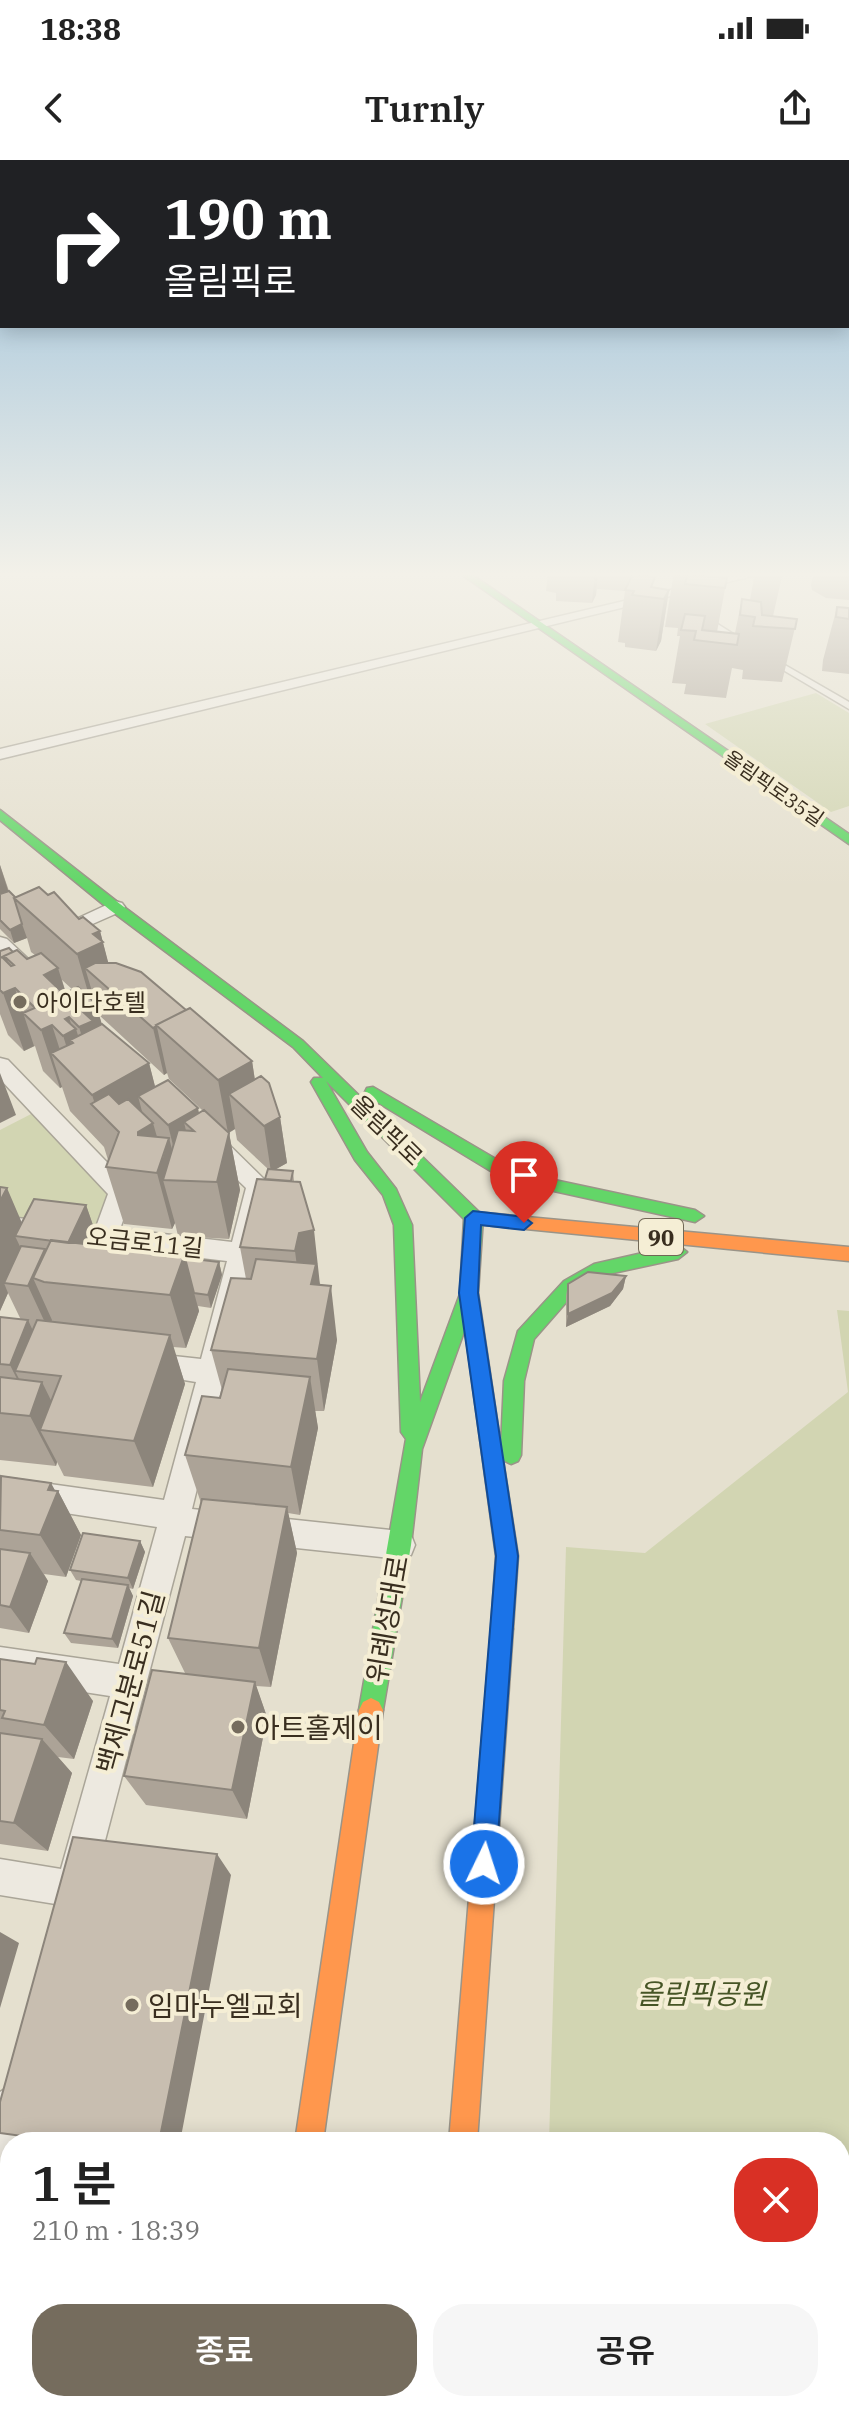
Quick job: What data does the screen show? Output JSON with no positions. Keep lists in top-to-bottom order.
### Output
{
  "streets": {
    "main road": [
      "올림픽로35길",
      "올림픽로",
      "90",
      "위례성대로"
    ],
    "street": ["오금로11길", "백제고분로51길"]
  },
  "crossings": [
    ["올림픽로", "90"],
    ["올림픽로", "위례성대로"],
    ["90", "위례성대로"],
    ["오금로11길", "백제고분로51길"]
  ],
  "parks": ["올림픽공원"],
  "places": ["아이다호텔", "아트홀제이", "임마누엘교회"],
  "page": {
    "status": "18:38",
    "header": "Turnly",
    "turn": ["190 m", "올림픽로"],
    "heading": ["1 분", "210 m · 18:39"],
    "buttons": ["종료", "공유"]
  }
}
